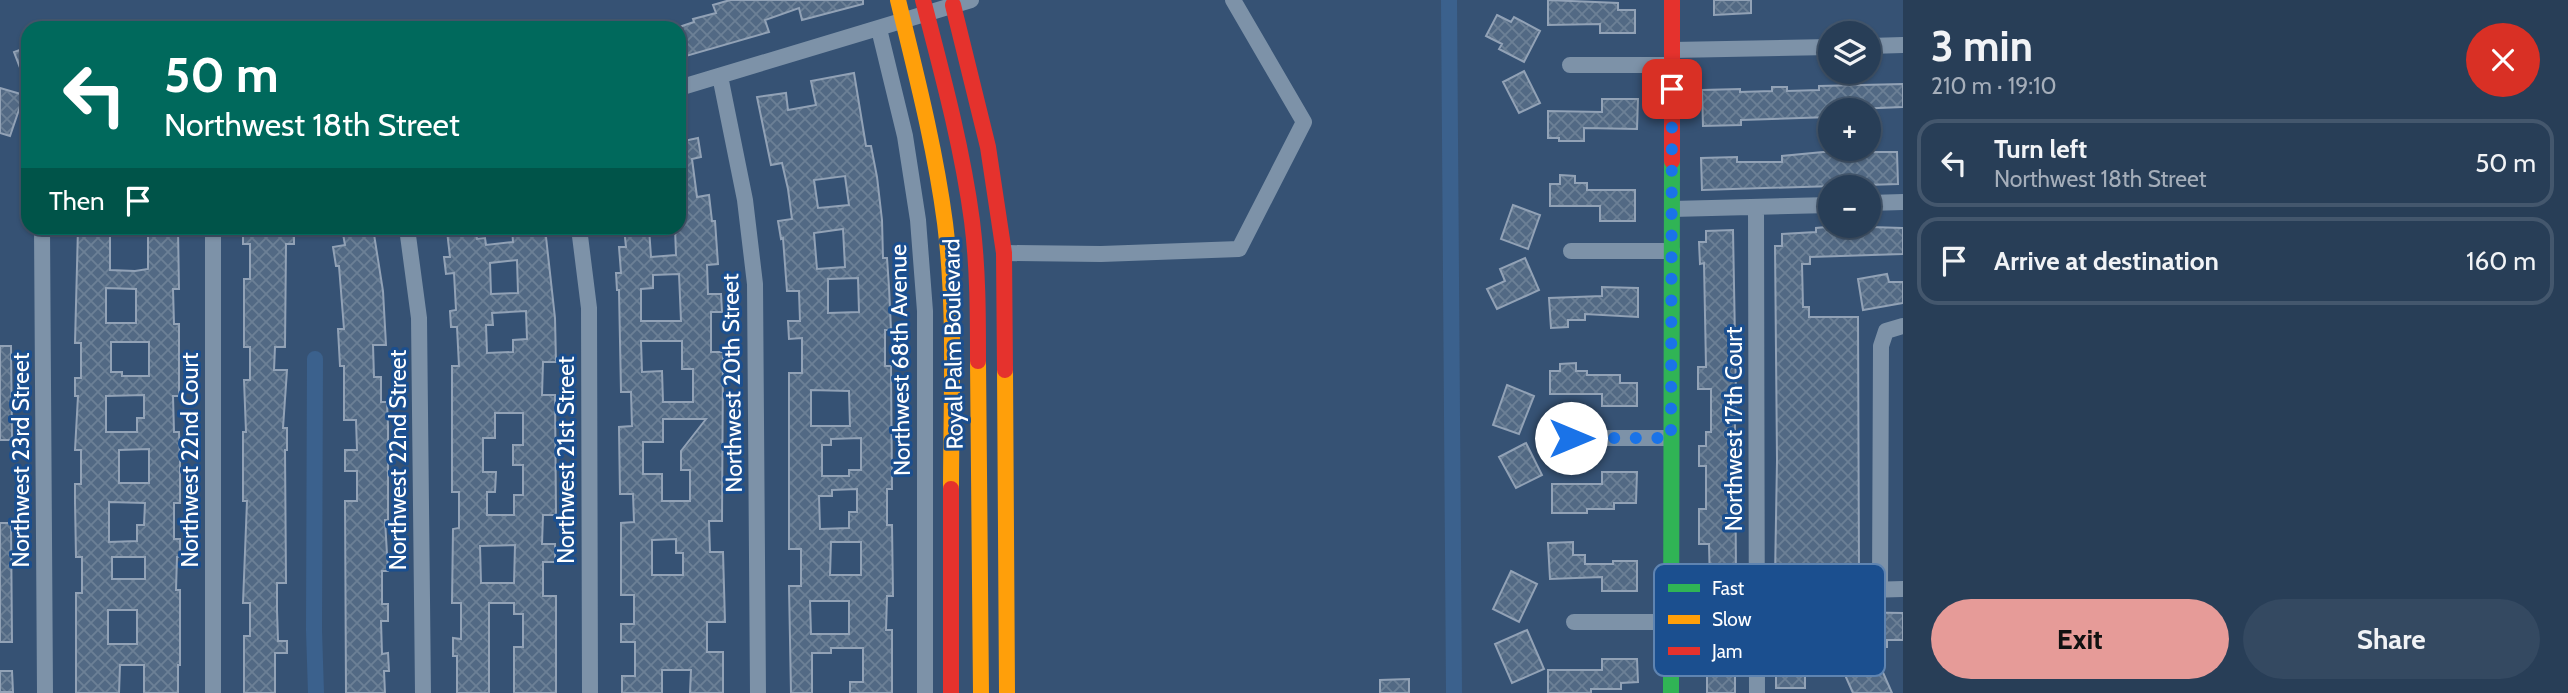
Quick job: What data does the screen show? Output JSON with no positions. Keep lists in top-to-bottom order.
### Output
{
  "streets": {
    "street": [
      "Royal Palm Boulevard",
      "Northwest 68th Avenue",
      "Northwest 20th Street",
      "Northwest 17th Court",
      "Northwest 23rd Street",
      "Northwest 22nd Court",
      "Northwest 22nd Street",
      "Northwest 21st Street"
    ]
  },
  "legend": ["Fast", "Slow", "Jam"],
  "page": {
    "heading": ["3 min", "210 m · 19:10"],
    "map_buttons": ["+", "−"],
    "turn": ["50 m", "Northwest 18th Street"],
    "list": [
      {
        "name": "Turn left",
        "note": "Northwest 18th Street",
        "value": "50 m"
      },
      {
        "name": "Arrive at destination",
        "value": "160 m"
      }
    ],
    "then": "Then",
    "buttons": ["Exit", "Share"]
  }
}
